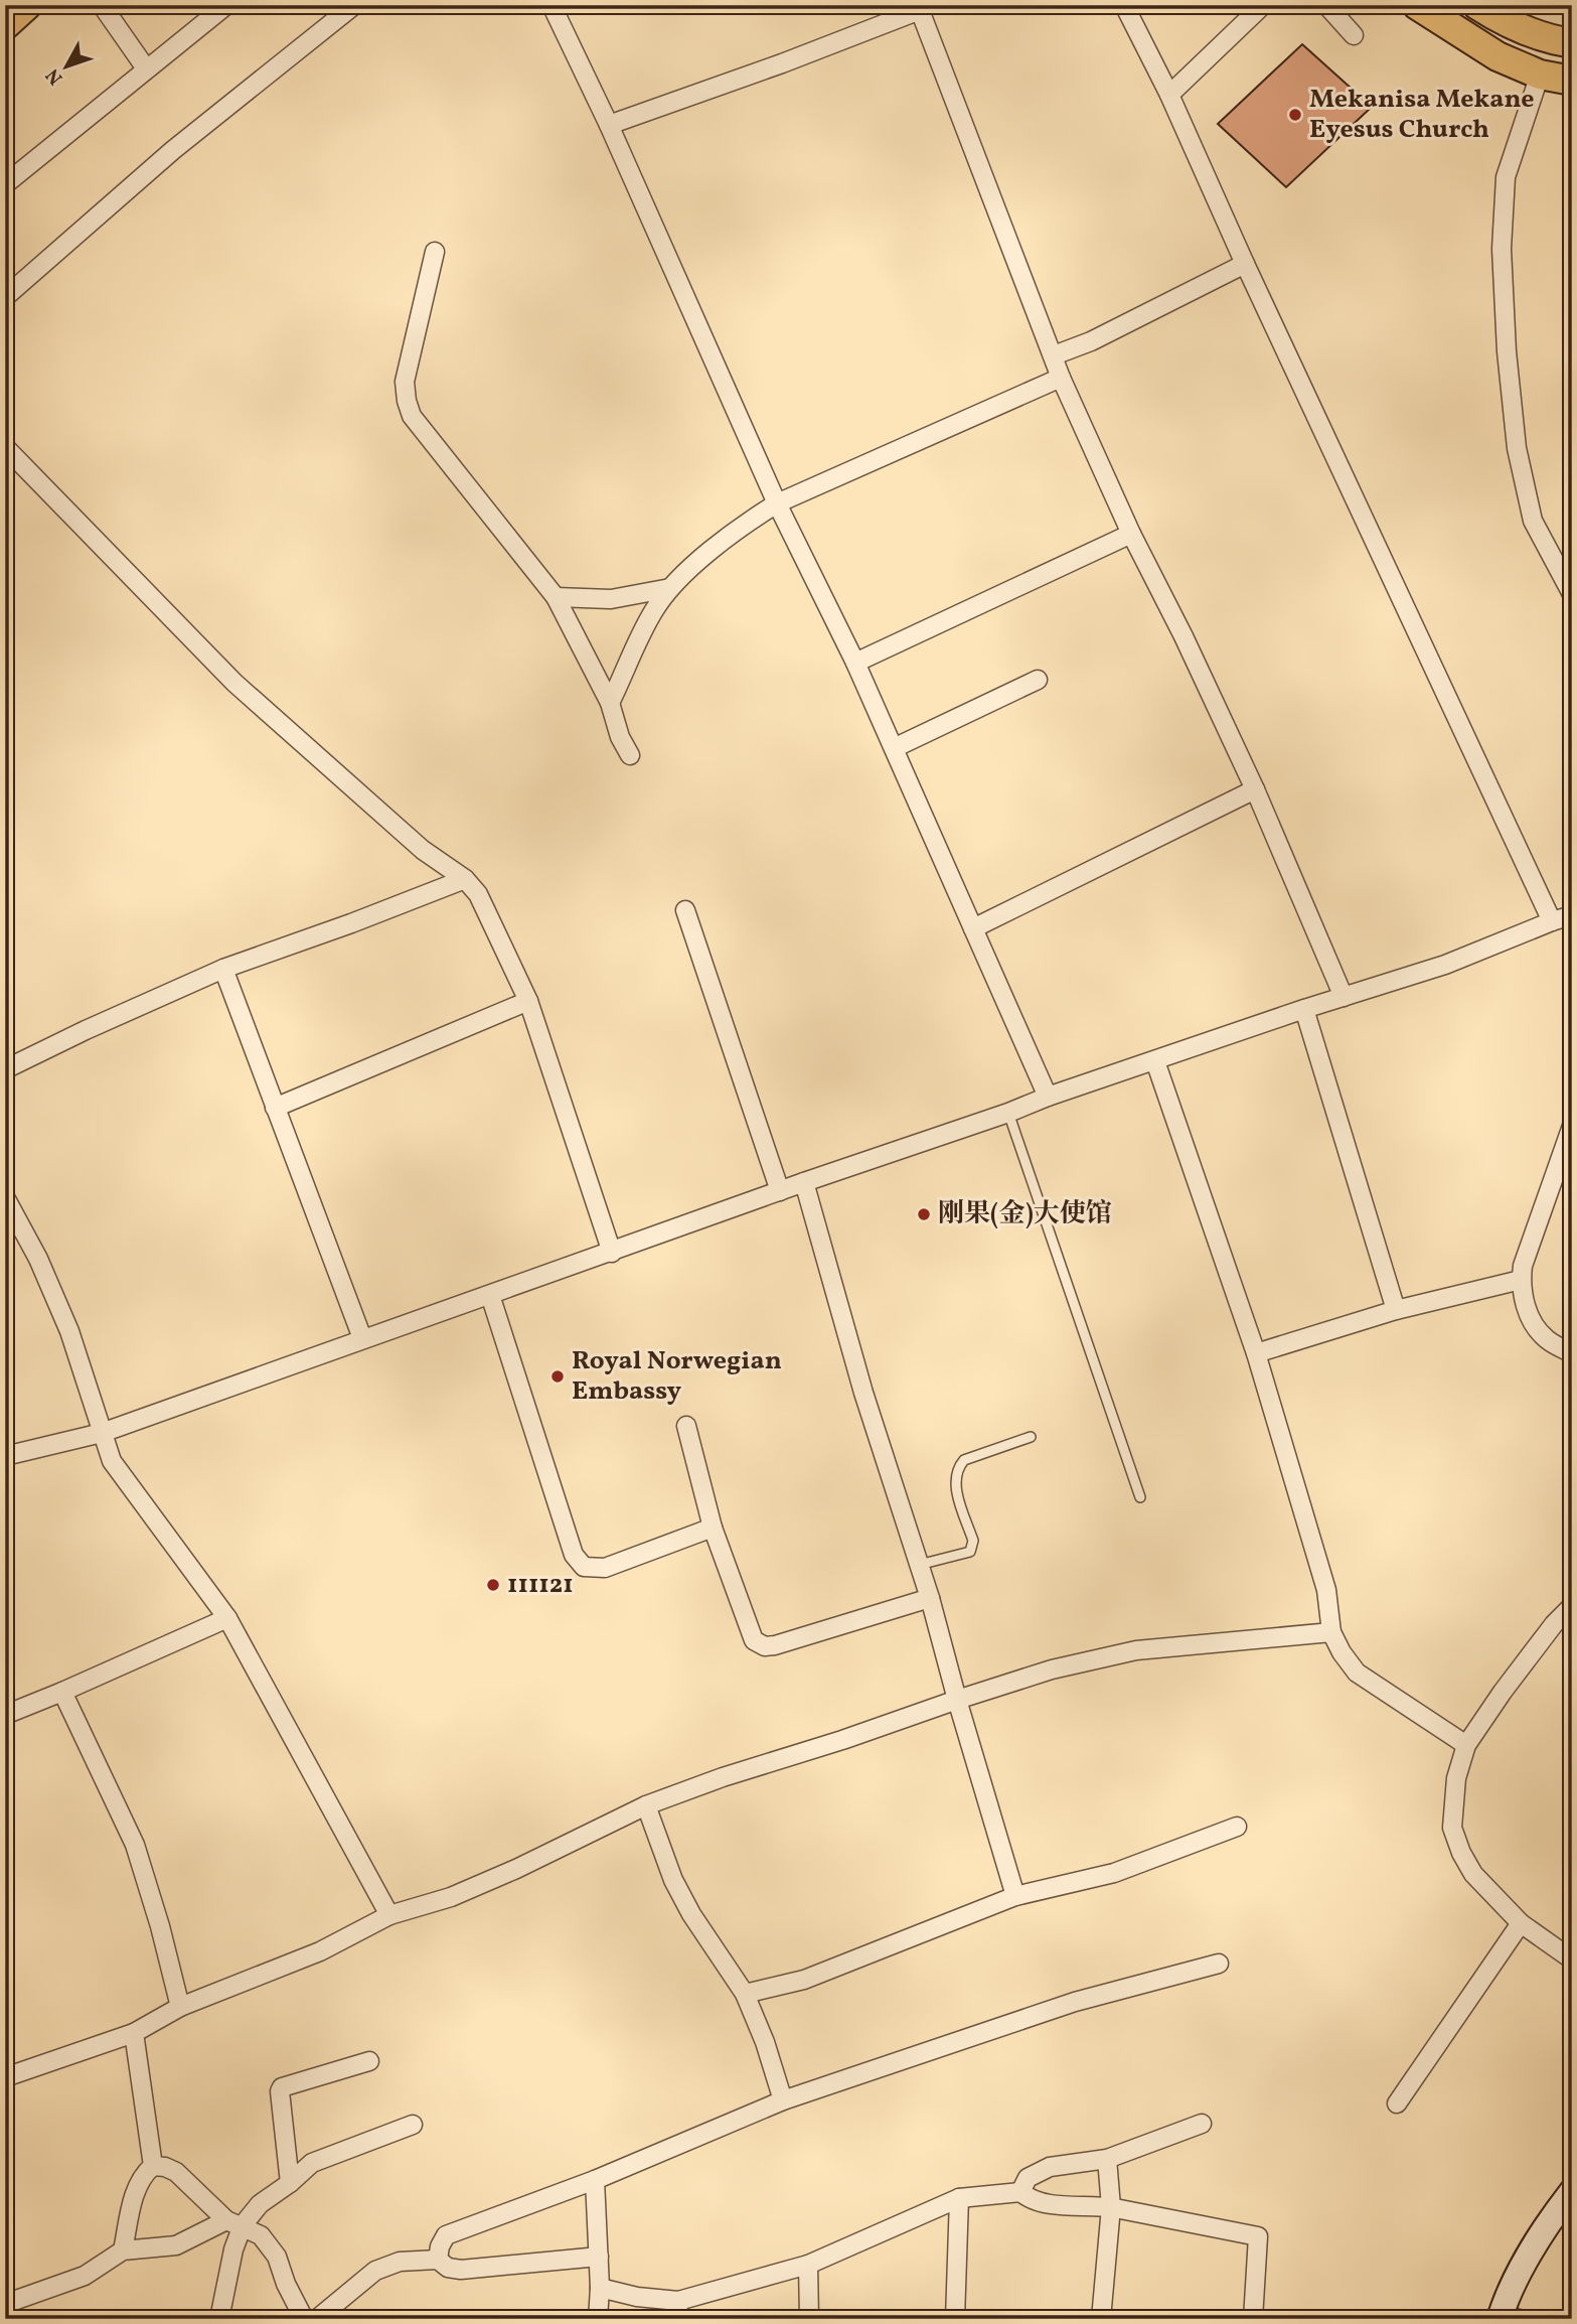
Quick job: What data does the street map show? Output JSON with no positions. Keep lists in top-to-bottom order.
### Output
{
  "places": [
    "Mekanisa Mekane Eyesus Church",
    "刚果(金)大使馆",
    "Royal Norwegian Embassy",
    "111121"
  ],
  "north": "bottom left"
}
